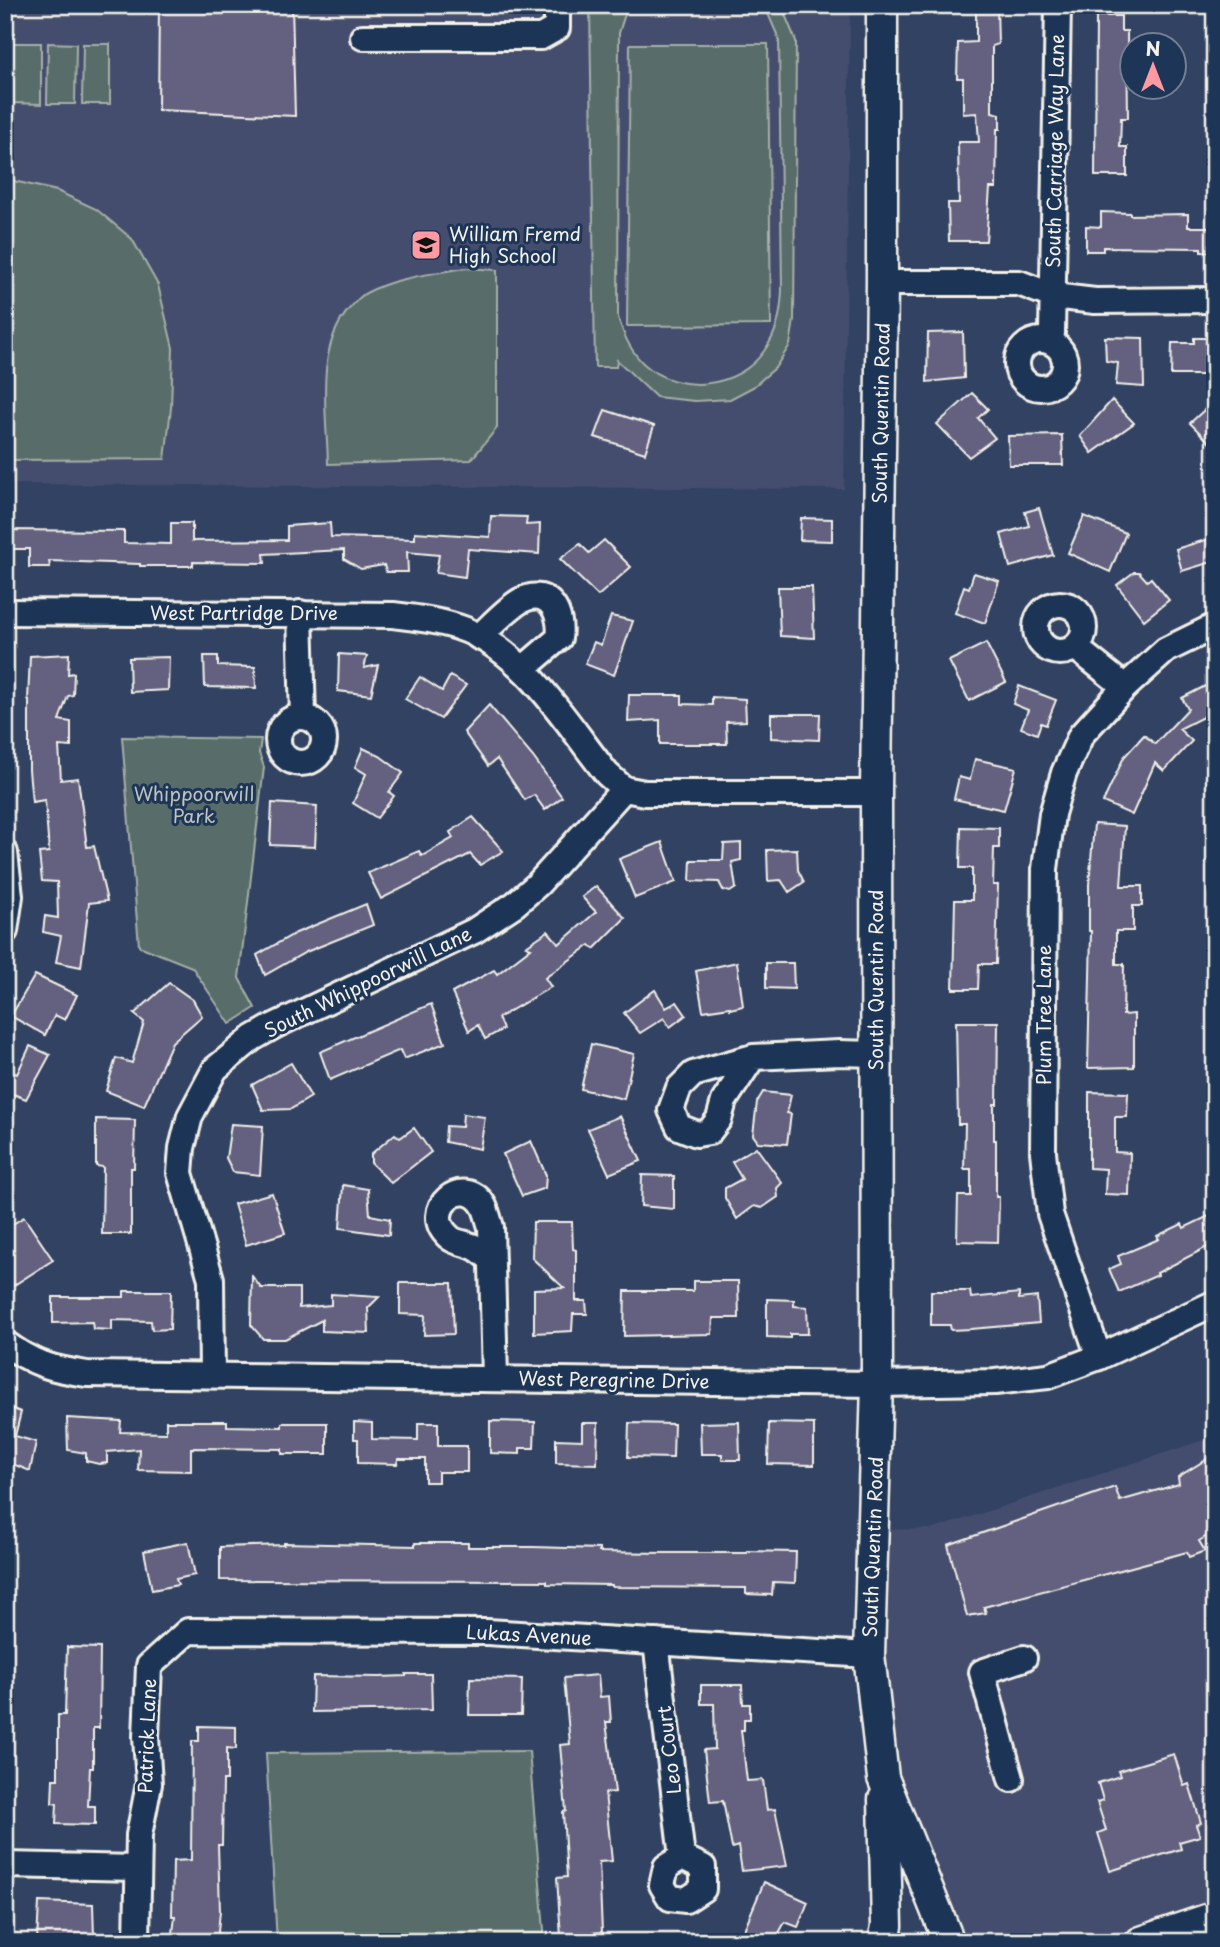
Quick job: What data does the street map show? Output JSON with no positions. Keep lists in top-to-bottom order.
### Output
{
  "streets": {
    "main road": ["South Quentin Road"],
    "street": [
      "South Carriage Way Lane",
      "West Partridge Drive",
      "South Whippoorwill Lane",
      "Plum Tree Lane",
      "West Peregrine Drive",
      "Lukas Avenue",
      "Patrick Lane",
      "Leo Court"
    ]
  },
  "crossings": [
    ["South Quentin Road", "West Peregrine Drive"],
    ["South Quentin Road", "Lukas Avenue"],
    ["West Partridge Drive", "South Whippoorwill Lane"],
    ["South Whippoorwill Lane", "West Peregrine Drive"],
    ["Plum Tree Lane", "West Peregrine Drive"],
    ["Lukas Avenue", "Patrick Lane"],
    ["Lukas Avenue", "Leo Court"]
  ],
  "parks": ["Whippoorwill Park"],
  "places": {
    "school or university": ["William Fremd High School"]
  },
  "north": "top"
}
